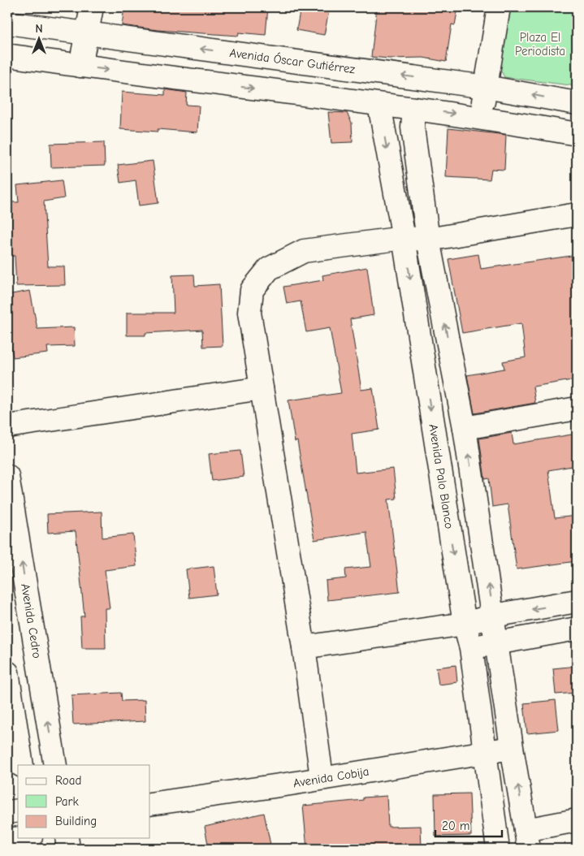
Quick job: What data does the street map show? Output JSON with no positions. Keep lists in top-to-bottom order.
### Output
{
  "streets": {
    "street": [
      "Avenida Óscar Gutiérrez",
      "Avenida Palo Blanco",
      "Avenida Cedro",
      "Avenida Cobija"
    ]
  },
  "crossings": [
    ["Avenida Palo Blanco", "Avenida Cobija"]
  ],
  "parks": ["Plaza El Periodista"],
  "legend": ["Road", "Park", "Building"],
  "scale_bar": "20 m",
  "north": "top"
}
